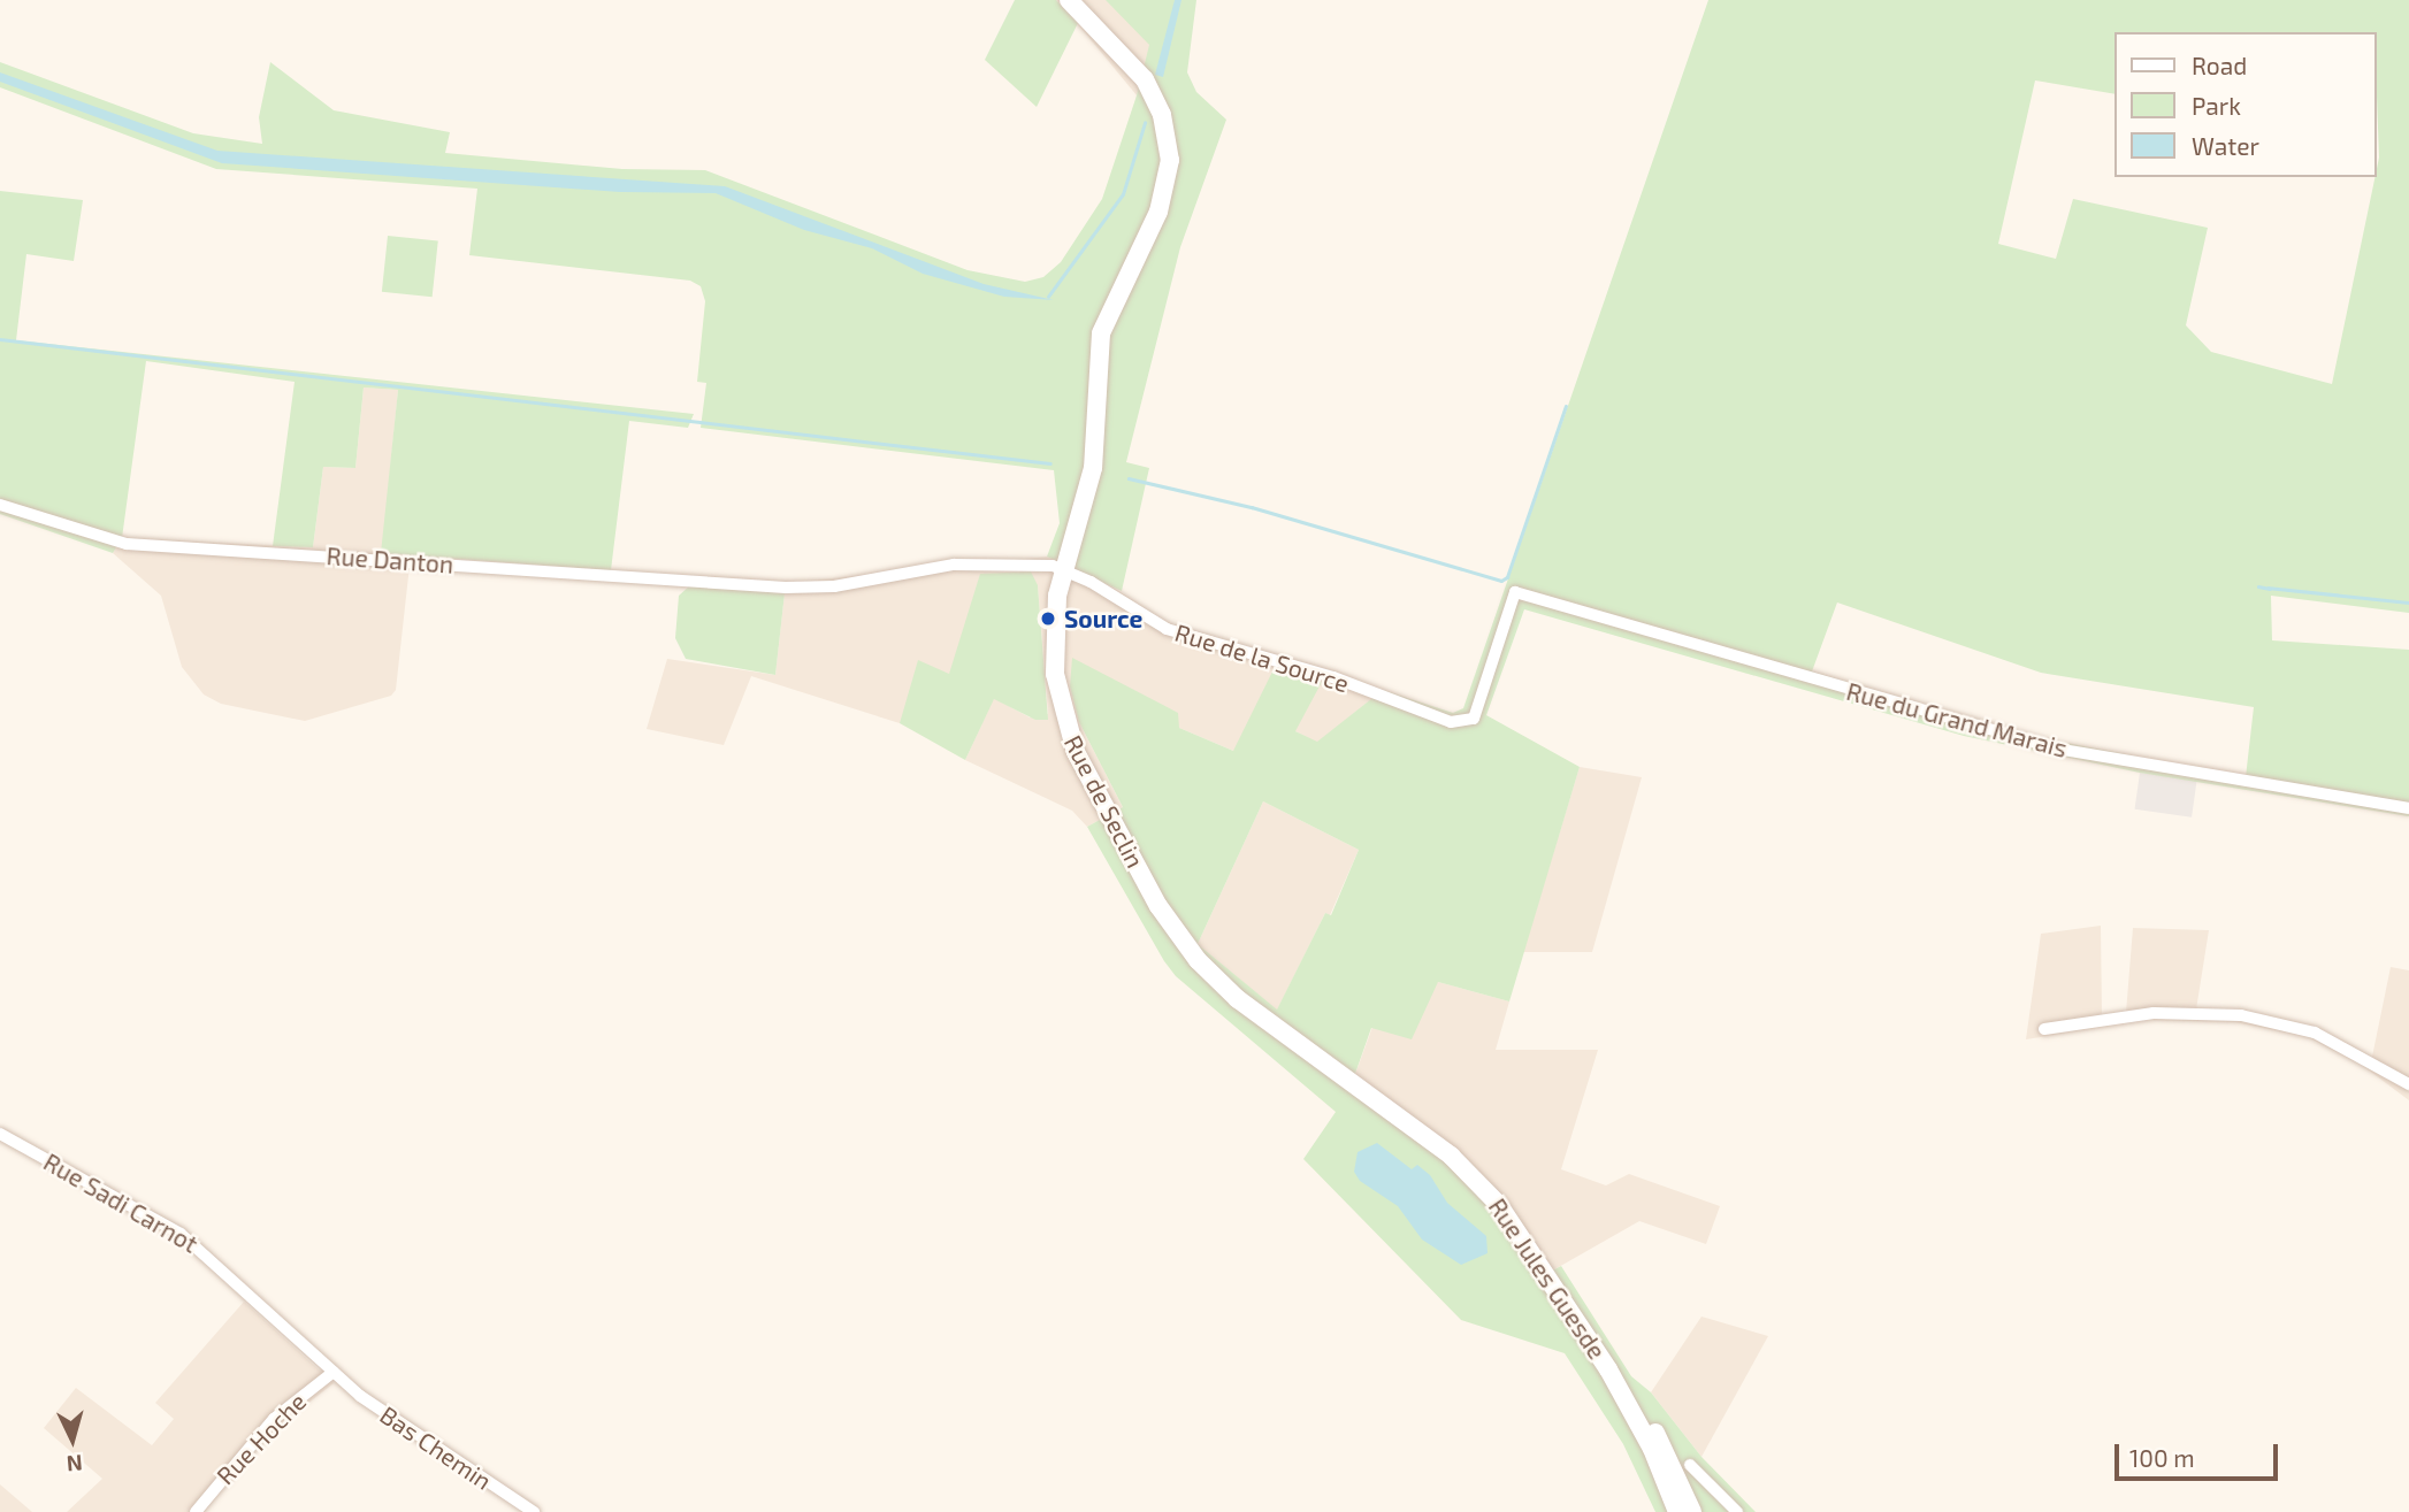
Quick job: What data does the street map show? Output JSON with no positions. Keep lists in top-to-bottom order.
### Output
{
  "streets": {
    "main road": ["Rue de Seclin", "Rue Jules Guesde"],
    "street": [
      "Rue Danton",
      "Rue de la Source",
      "Rue du Grand Marais",
      "Rue Sadi Carnot",
      "Rue Hoche",
      "Bas Chemin"
    ]
  },
  "crossings": [
    ["Rue Danton", "Rue de la Source"],
    ["Rue de la Source", "Rue du Grand Marais"],
    ["Rue de la Source", "Rue de Seclin"],
    ["Rue de Seclin", "Rue Jules Guesde"],
    ["Rue Sadi Carnot", "Rue Hoche"],
    ["Rue Sadi Carnot", "Bas Chemin"],
    ["Rue Hoche", "Bas Chemin"]
  ],
  "places": ["Source"],
  "legend": ["Road", "Park", "Water"],
  "scale_bar": "100 m",
  "north": "bottom"
}
